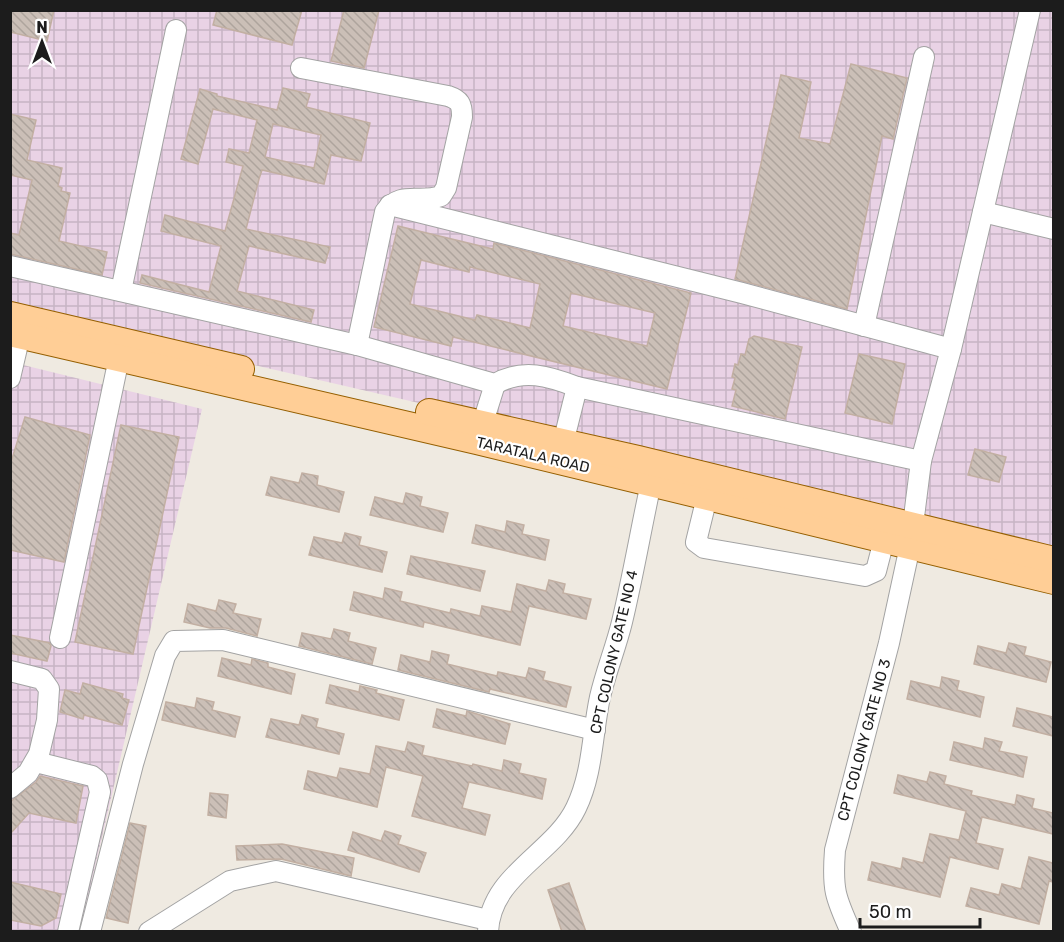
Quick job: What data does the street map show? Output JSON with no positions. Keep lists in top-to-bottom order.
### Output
{
  "streets": {
    "main road": ["TARATALA ROAD"],
    "street": ["CPT COLONY GATE NO 4", "CPT COLONY GATE NO 3"]
  },
  "crossings": [
    ["TARATALA ROAD", "CPT COLONY GATE NO 4"],
    ["TARATALA ROAD", "CPT COLONY GATE NO 3"]
  ],
  "scale_bar": "50 m",
  "north": "top"
}
